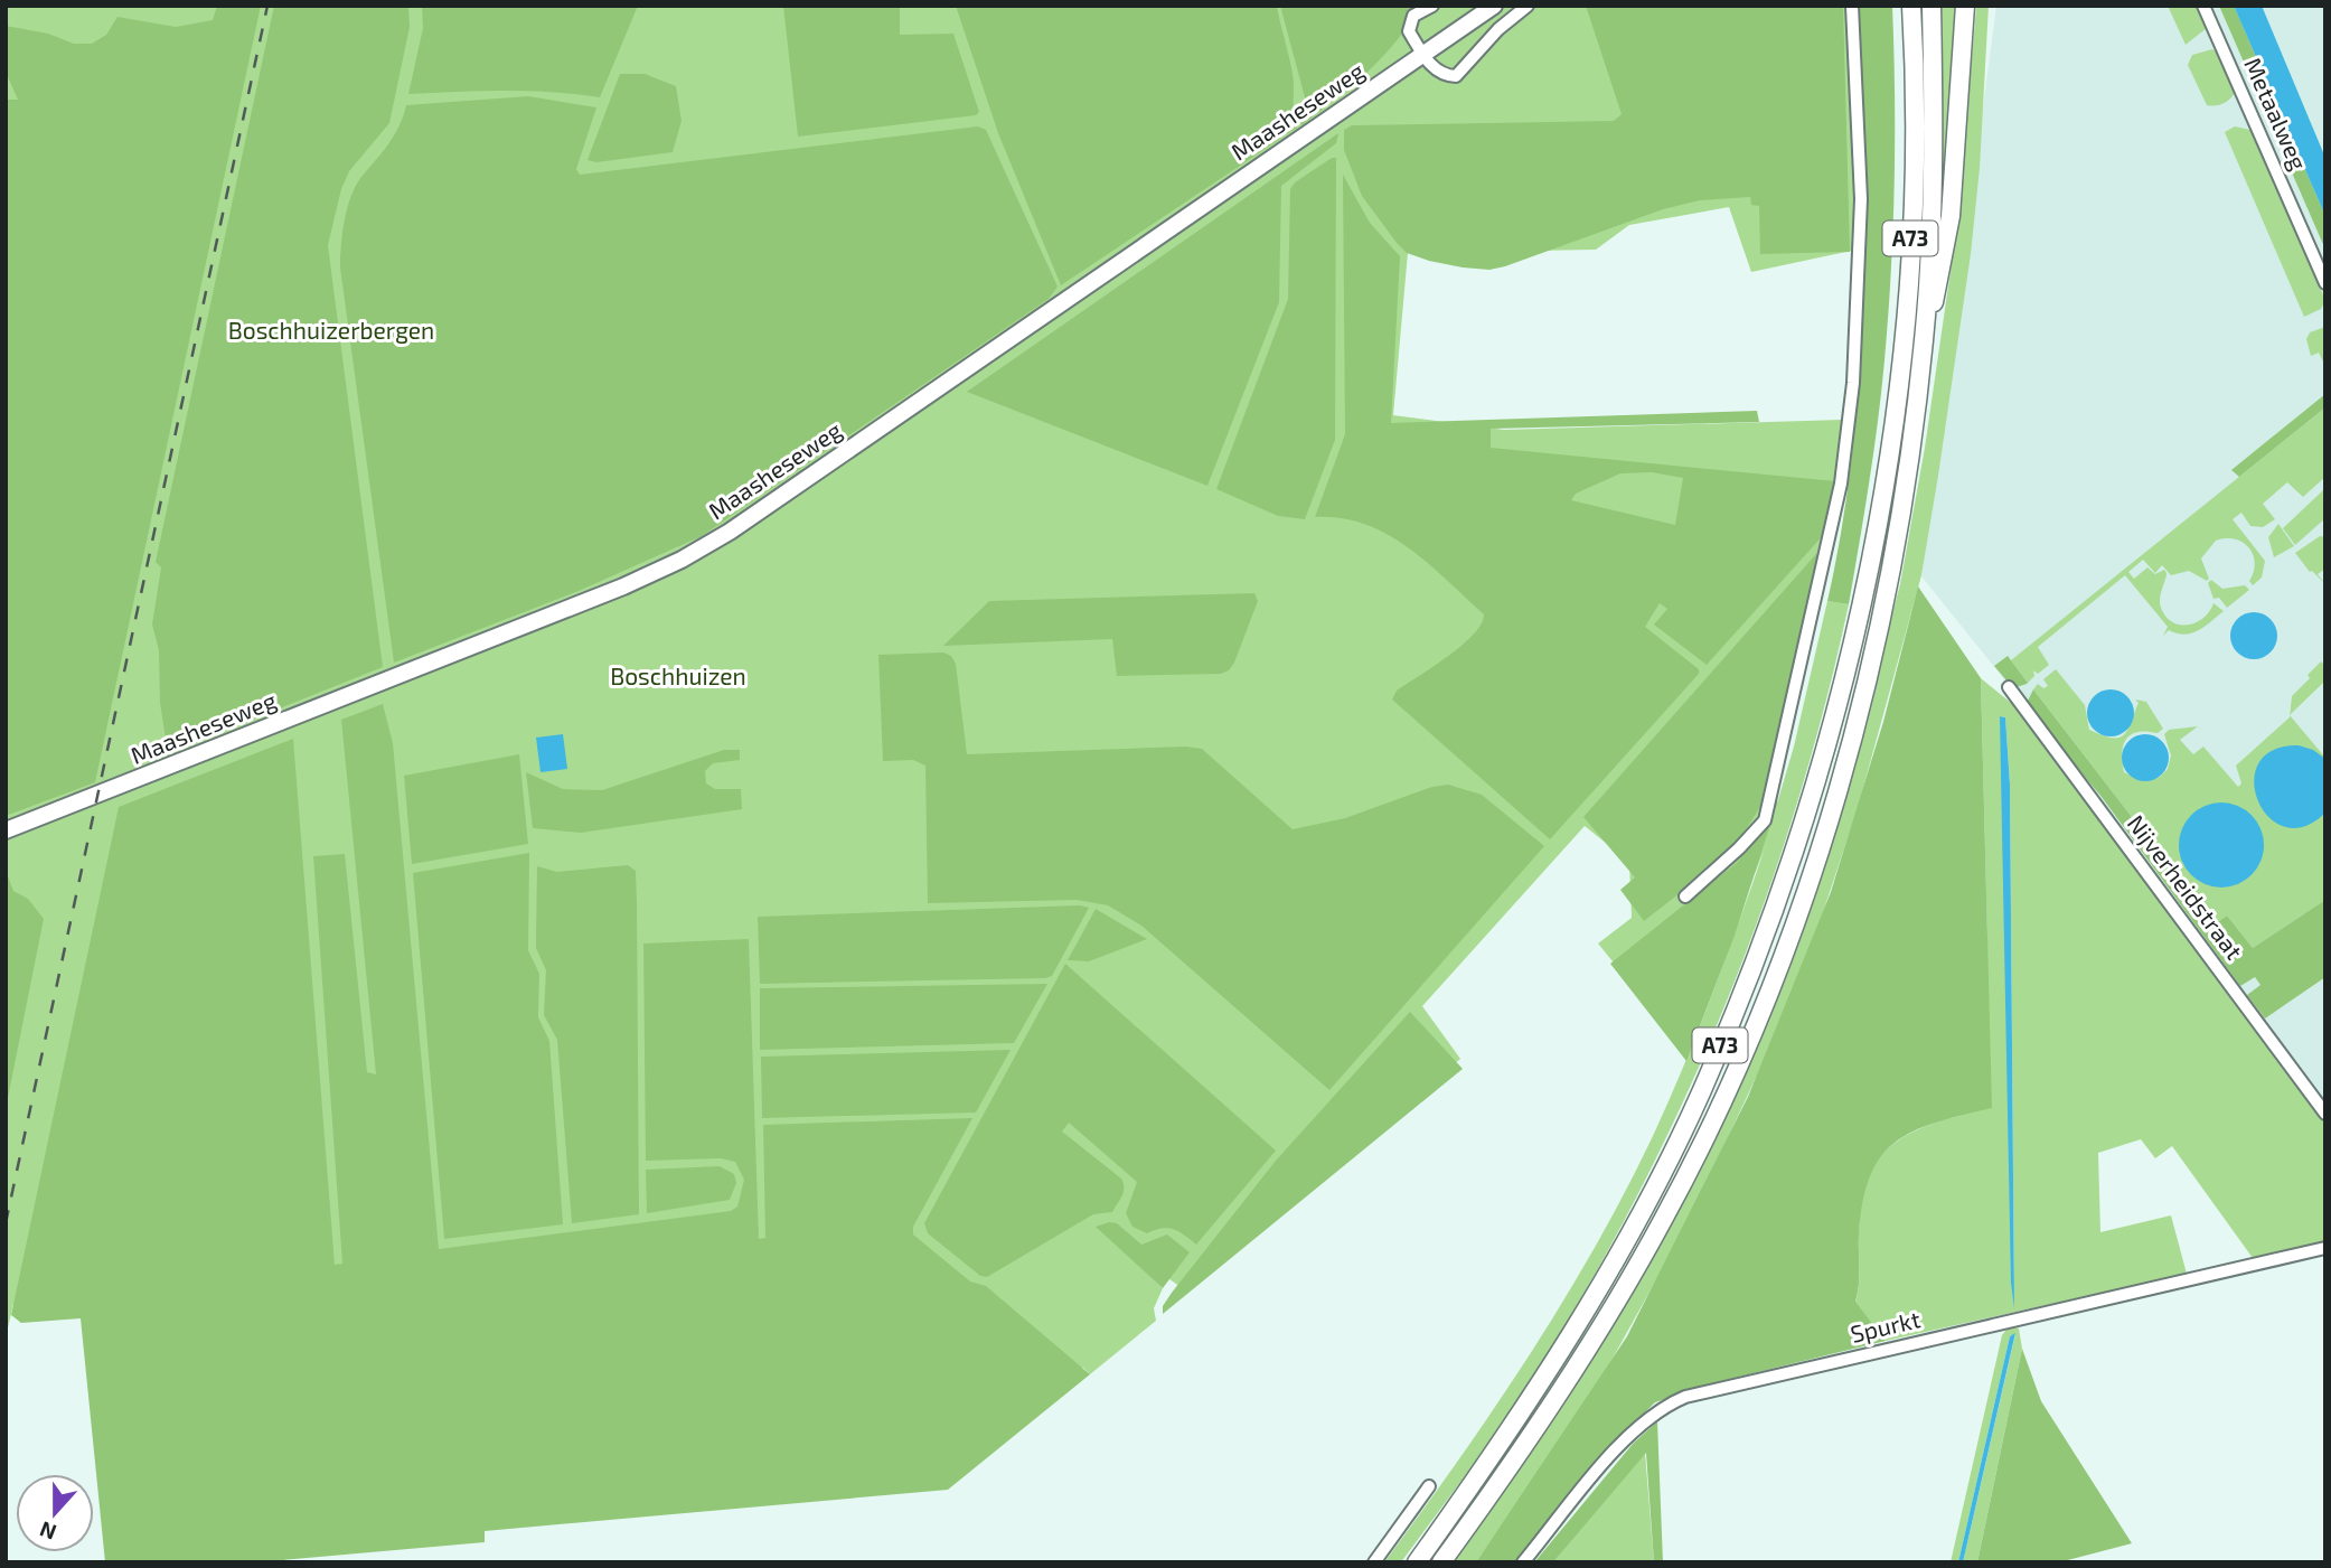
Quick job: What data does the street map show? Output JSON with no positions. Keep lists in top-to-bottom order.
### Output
{
  "streets": {
    "highway": ["A73"],
    "main road": ["Maasheseweg"],
    "street": ["Metaalweg", "Nijverheidstraat", "Spurkt"]
  },
  "parks": ["Boschhuizerbergen", "Boschhuizen"],
  "north": "bottom"
}
